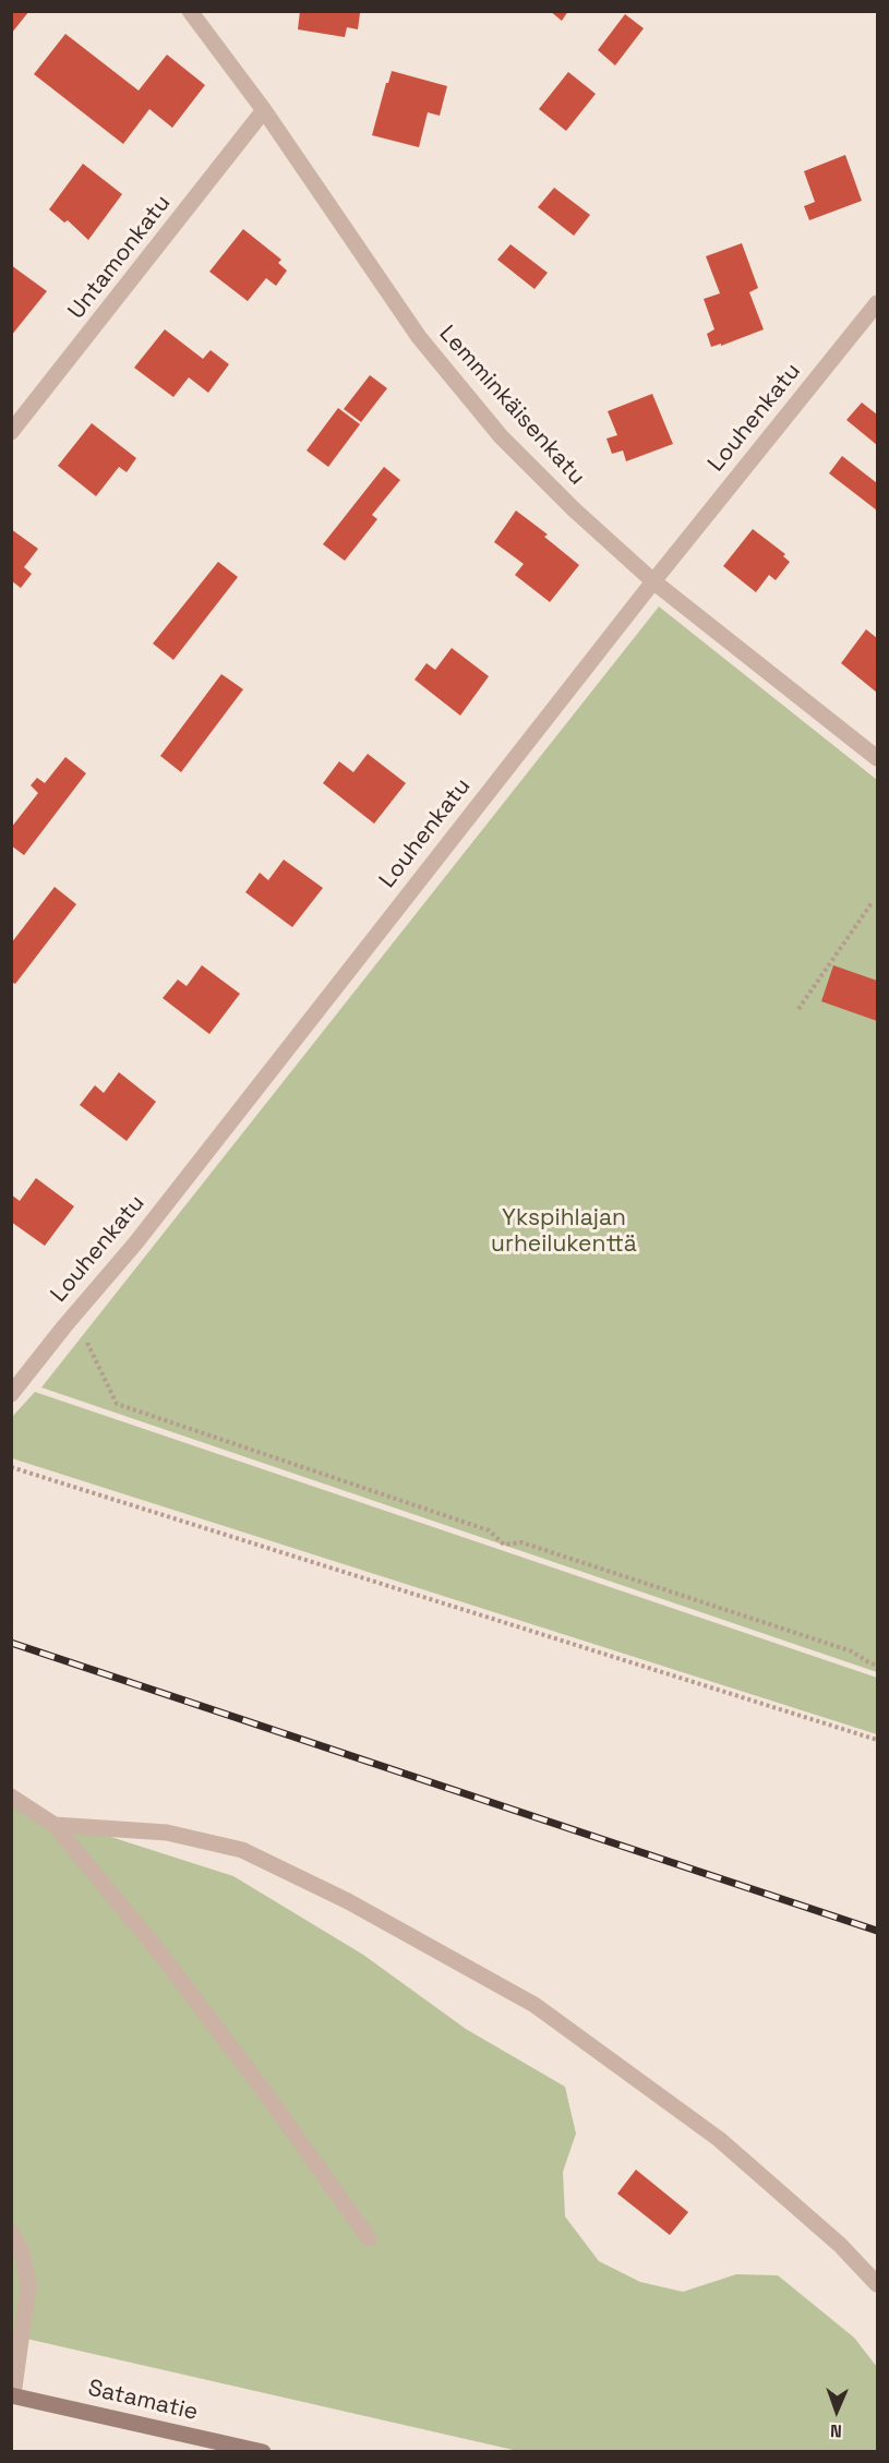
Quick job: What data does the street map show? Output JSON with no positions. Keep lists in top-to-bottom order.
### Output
{
  "streets": {
    "main road": ["Satamatie"],
    "street": ["Untamonkatu", "Lemminkäisenkatu", "Louhenkatu"]
  },
  "crossings": [
    ["Untamonkatu", "Lemminkäisenkatu"],
    ["Lemminkäisenkatu", "Louhenkatu"]
  ],
  "parks": ["Ykspihlajan urheilukenttä"],
  "north": "bottom"
}
